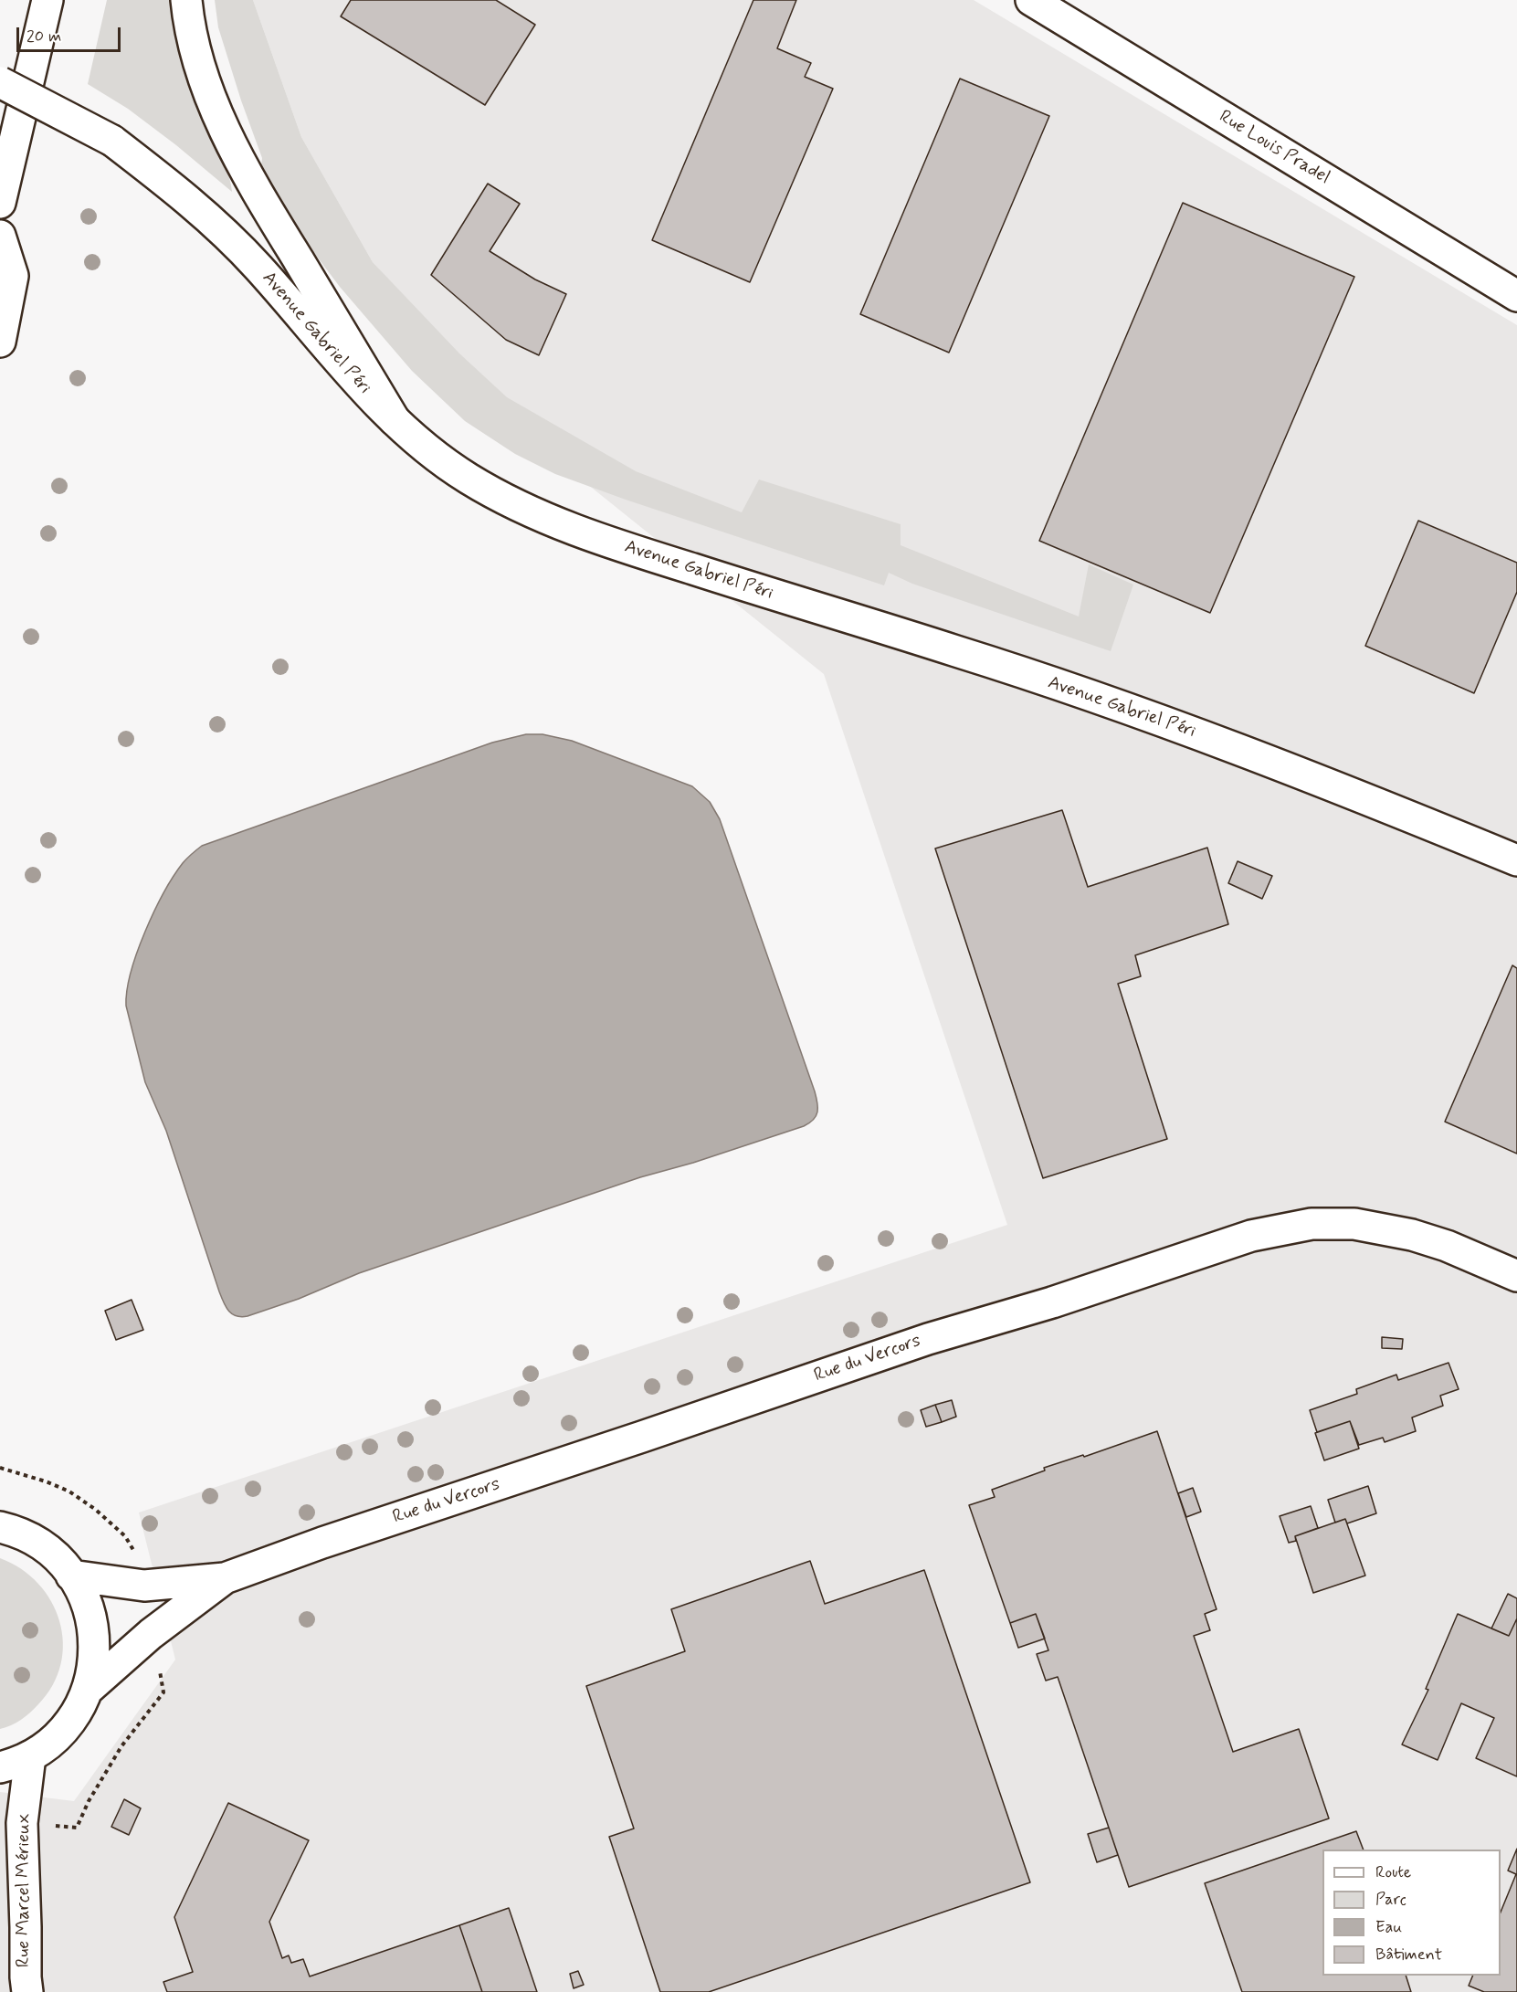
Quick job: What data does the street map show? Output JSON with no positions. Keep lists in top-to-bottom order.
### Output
{
  "streets": {
    "main road": [
      "Rue Louis Pradel",
      "Avenue Gabriel Péri",
      "Rue du Vercors",
      "Rue Marcel Mérieux"
    ]
  },
  "legend": [
    "Route",
    "Parc",
    "Eau",
    "Bâtiment"
  ],
  "scale_bar": "20 m"
}
